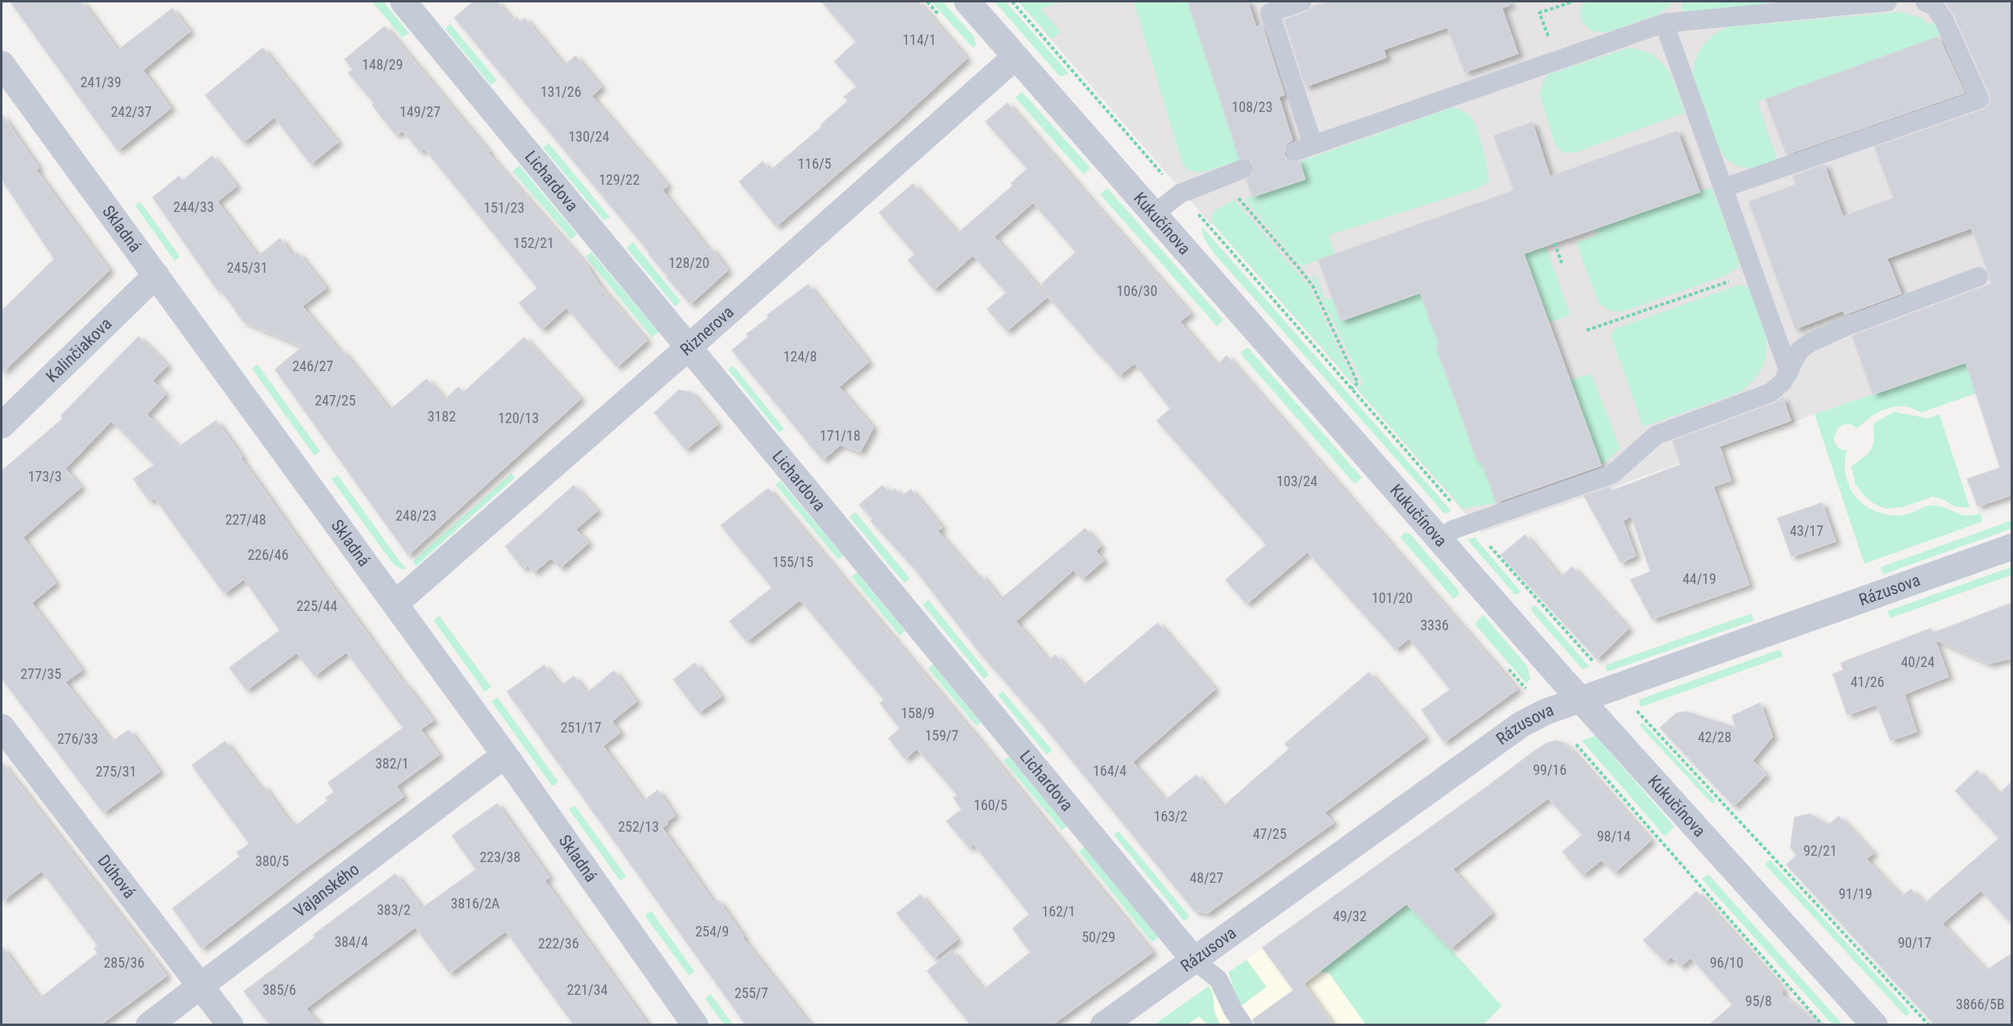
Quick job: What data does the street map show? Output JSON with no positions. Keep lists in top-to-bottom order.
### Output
{
  "streets": {
    "street": [
      "Lichardova",
      "Kukučínova",
      "Skladná",
      "Riznerova",
      "Kalinčiakova",
      "Rázusova",
      "Dúhová",
      "Vajanského"
    ]
  },
  "crossings": [
    ["Lichardova", "Riznerova"],
    ["Lichardova", "Rázusova"],
    ["Kukučínova", "Riznerova"],
    ["Kukučínova", "Rázusova"],
    ["Skladná", "Riznerova"],
    ["Skladná", "Kalinčiakova"],
    ["Skladná", "Vajanského"],
    ["Dúhová", "Vajanského"]
  ],
  "house_numbers": [
    "114/1",
    "148/29",
    "241/39",
    "131/26",
    "108/23",
    "242/37",
    "149/27",
    "130/24",
    "116/5",
    "129/22",
    "244/33",
    "151/23",
    "152/21",
    "128/20",
    "245/31",
    "106/30",
    "124/8",
    "246/27",
    "247/25",
    "3182",
    "120/13",
    "171/18",
    "173/3",
    "103/24",
    "248/23",
    "227/48",
    "43/17",
    "226/46",
    "155/15",
    "44/19",
    "101/20",
    "225/44",
    "3336",
    "40/24",
    "277/35",
    "41/26",
    "158/9",
    "251/17",
    "159/7",
    "42/28",
    "276/33",
    "382/1",
    "99/16",
    "164/4",
    "275/31",
    "160/5",
    "163/2",
    "252/13",
    "47/25",
    "98/14",
    "92/21",
    "223/38",
    "380/5",
    "48/27",
    "91/19",
    "3816/2A",
    "383/2",
    "162/1",
    "49/32",
    "254/9",
    "50/29",
    "384/4",
    "90/17",
    "222/36",
    "285/36",
    "96/10",
    "385/6",
    "221/34",
    "255/7",
    "95/8",
    "3866/5B"
  ]
}
